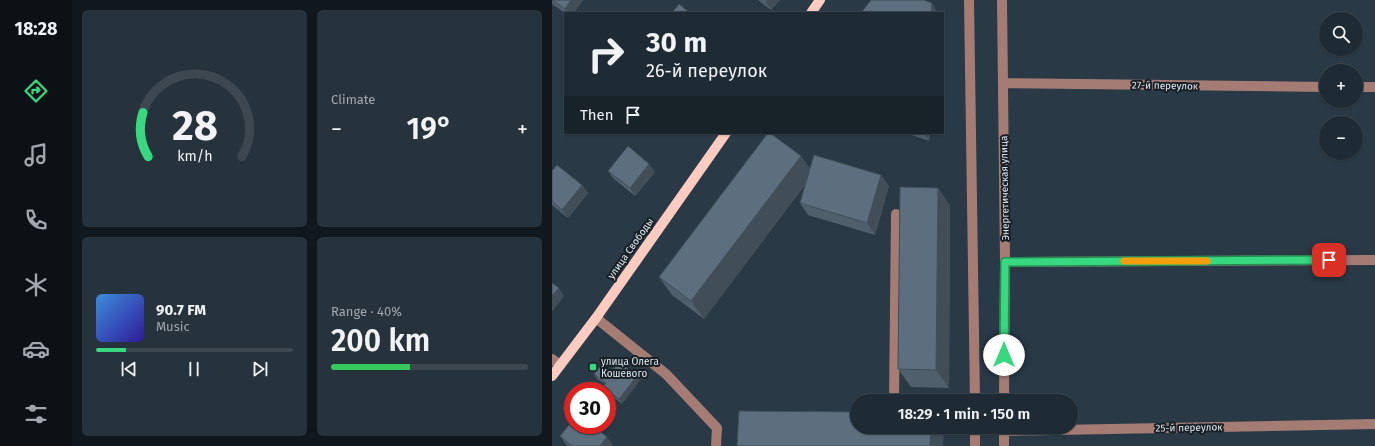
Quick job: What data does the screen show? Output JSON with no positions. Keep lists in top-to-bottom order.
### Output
{
  "streets": {
    "main road": ["улица Свободы"],
    "street": ["27-й переулок", "Энергетическая улица", "25-й переулок"]
  },
  "crossings": [
    ["27-й переулок", "Энергетическая улица"]
  ],
  "places": {
    "transit": ["улица Олега Кошевого"]
  },
  "page": {
    "tabs": "18:28",
    "tile": [
      "Climate",
      ["Range · 40%", "200 km"]
    ],
    "map_buttons": ["+", "−"],
    "turn": ["30 m", "26-й переулок"],
    "then": "Then",
    "heat": ["−", "19°", "+"],
    "song": ["90.7 FM", "Music"],
    "limit": "30",
    "trip": "18:29 · 1 min · 150 m",
    "gauge": ["28", "km/h"]
  }
}
